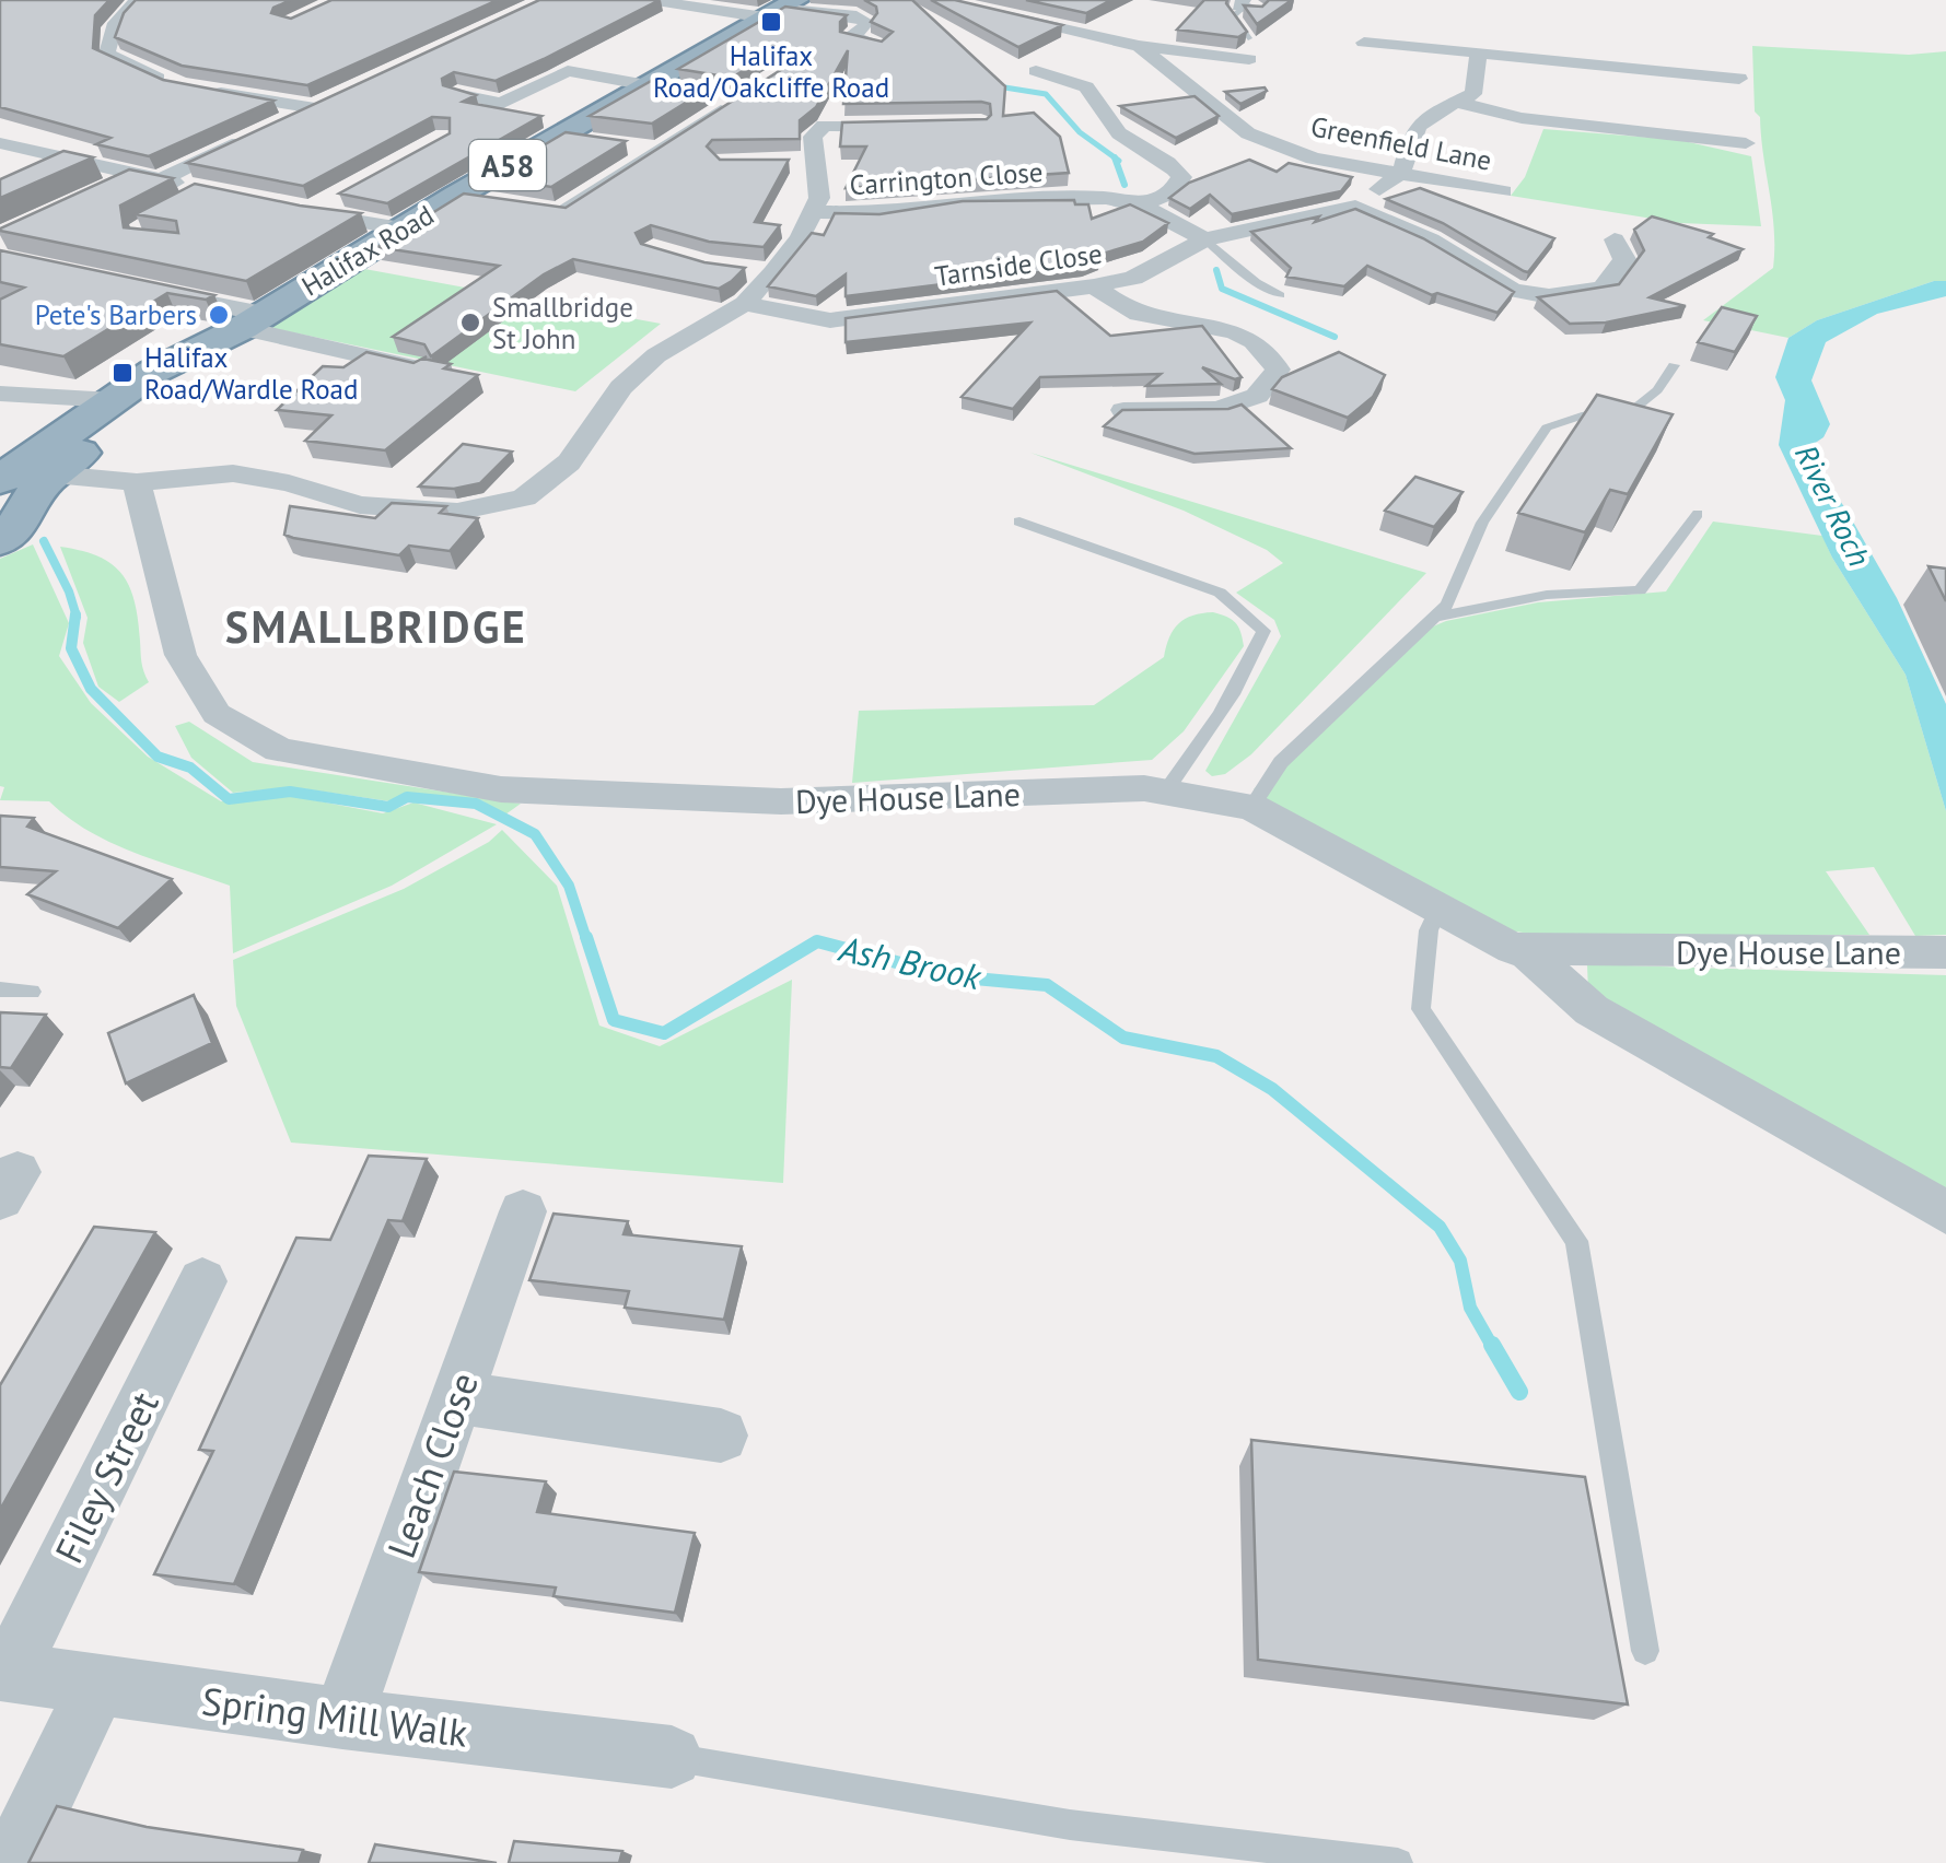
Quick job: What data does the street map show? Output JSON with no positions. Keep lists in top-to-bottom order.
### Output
{
  "streets": {
    "highway": ["A58", "Halifax Road"],
    "street": [
      "Greenfield Lane",
      "Carrington Close",
      "Tarnside Close",
      "Dye House Lane",
      "Leach Close",
      "Filey Street",
      "Spring Mill Walk"
    ]
  },
  "crossings": [
    ["Carrington Close", "Tarnside Close"],
    ["Leach Close", "Spring Mill Walk"],
    ["Filey Street", "Spring Mill Walk"]
  ],
  "districts": ["SMALLBRIDGE"],
  "water": ["River Roch", "Ash Brook"],
  "places": {
    "transit": ["Halifax Road/Oakcliffe Road", "Halifax Road/Wardle Road"],
    "other": ["Pete's Barbers", "Smallbridge St John"]
  }
}
